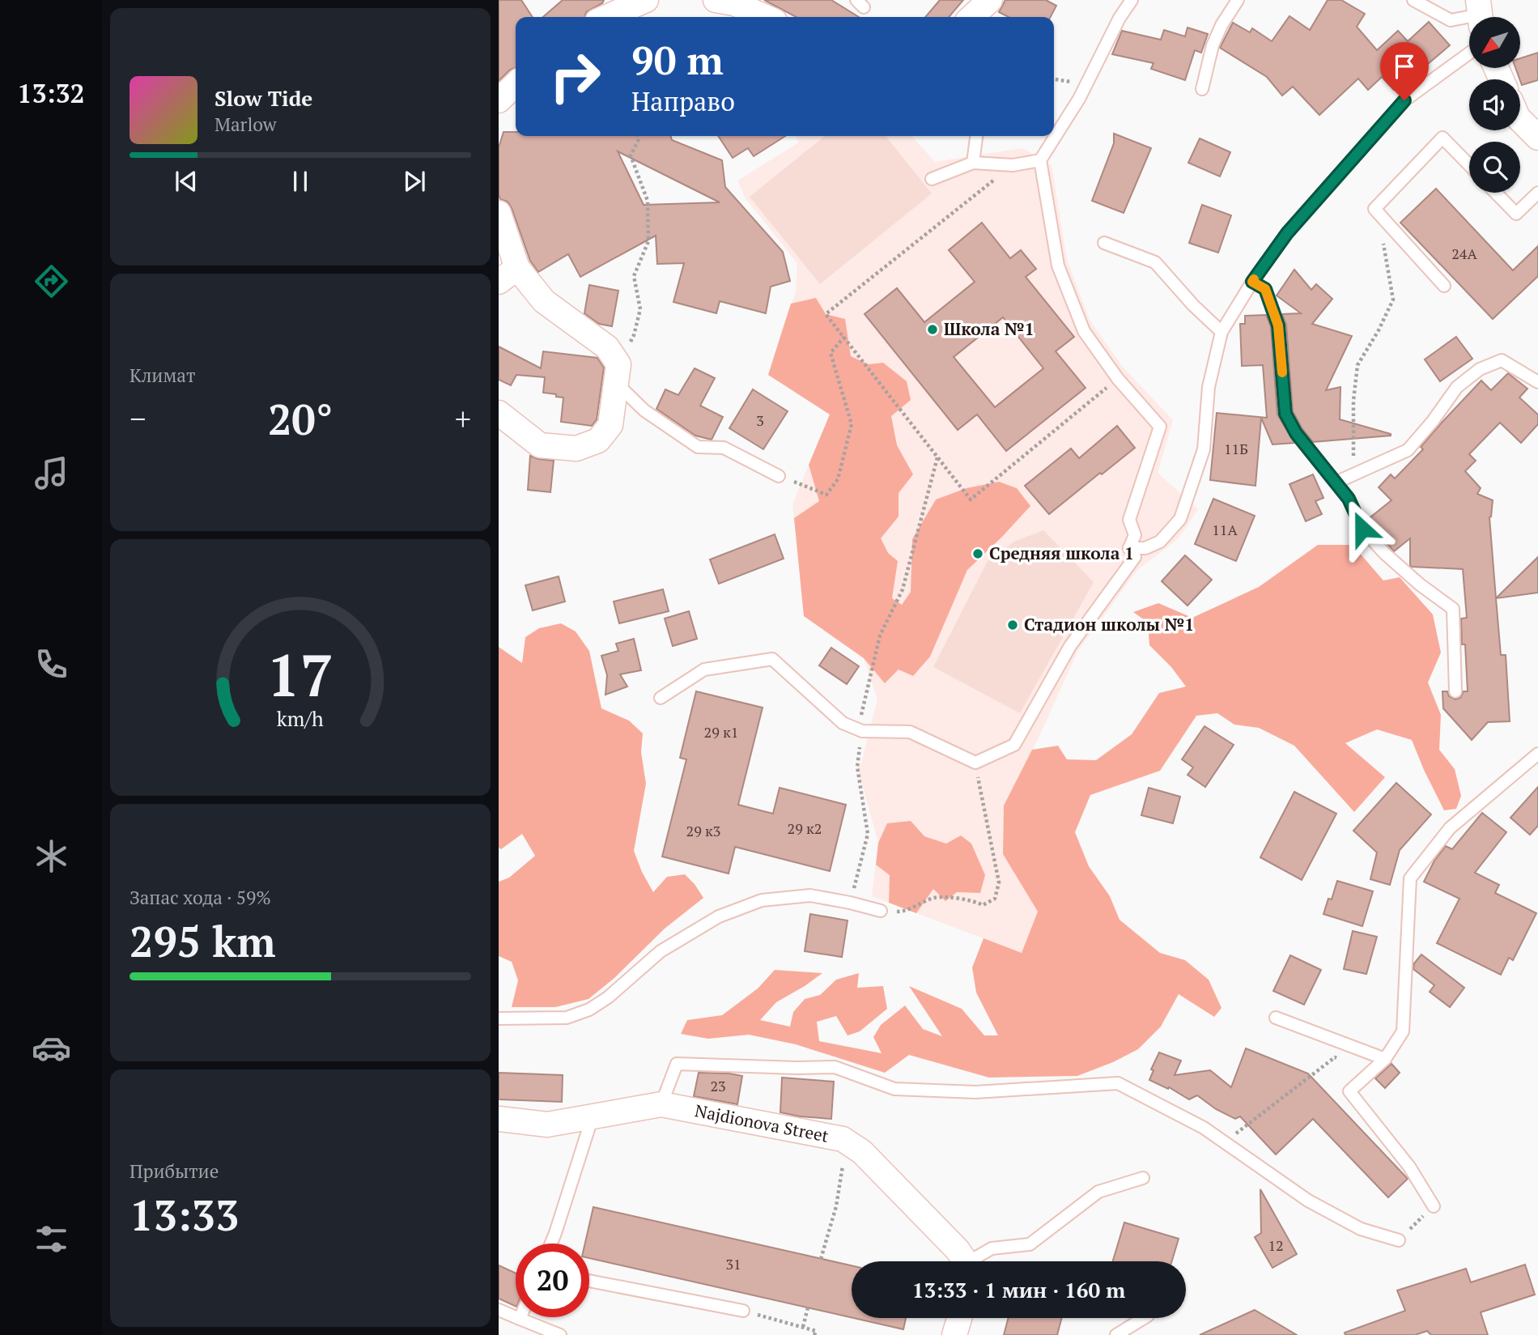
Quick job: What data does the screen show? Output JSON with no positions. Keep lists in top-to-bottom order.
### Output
{
  "streets": {
    "street": ["Najdionova Street"]
  },
  "places": ["Школа №1", "Средняя школа 1", "Стадион школы №1"],
  "house_numbers": [
    "24А",
    "3",
    "11Б",
    "11А",
    "29 к1",
    "29 к2",
    "29 к3",
    "23",
    "12",
    "31"
  ],
  "north": "bottom left",
  "page": {
    "tabs": "13:32",
    "turn": ["90 m", "Направо"],
    "song": ["Slow Tide", "Marlow"],
    "tile": [
      "Климат",
      ["Запас хода · 59%", "295 km"],
      ["Прибытие", "13:33"]
    ],
    "heat": ["−", "20°", "+"],
    "limit": "20",
    "trip": "13:33 · 1 мин · 160 m",
    "gauge": ["17", "km/h"]
  }
}
